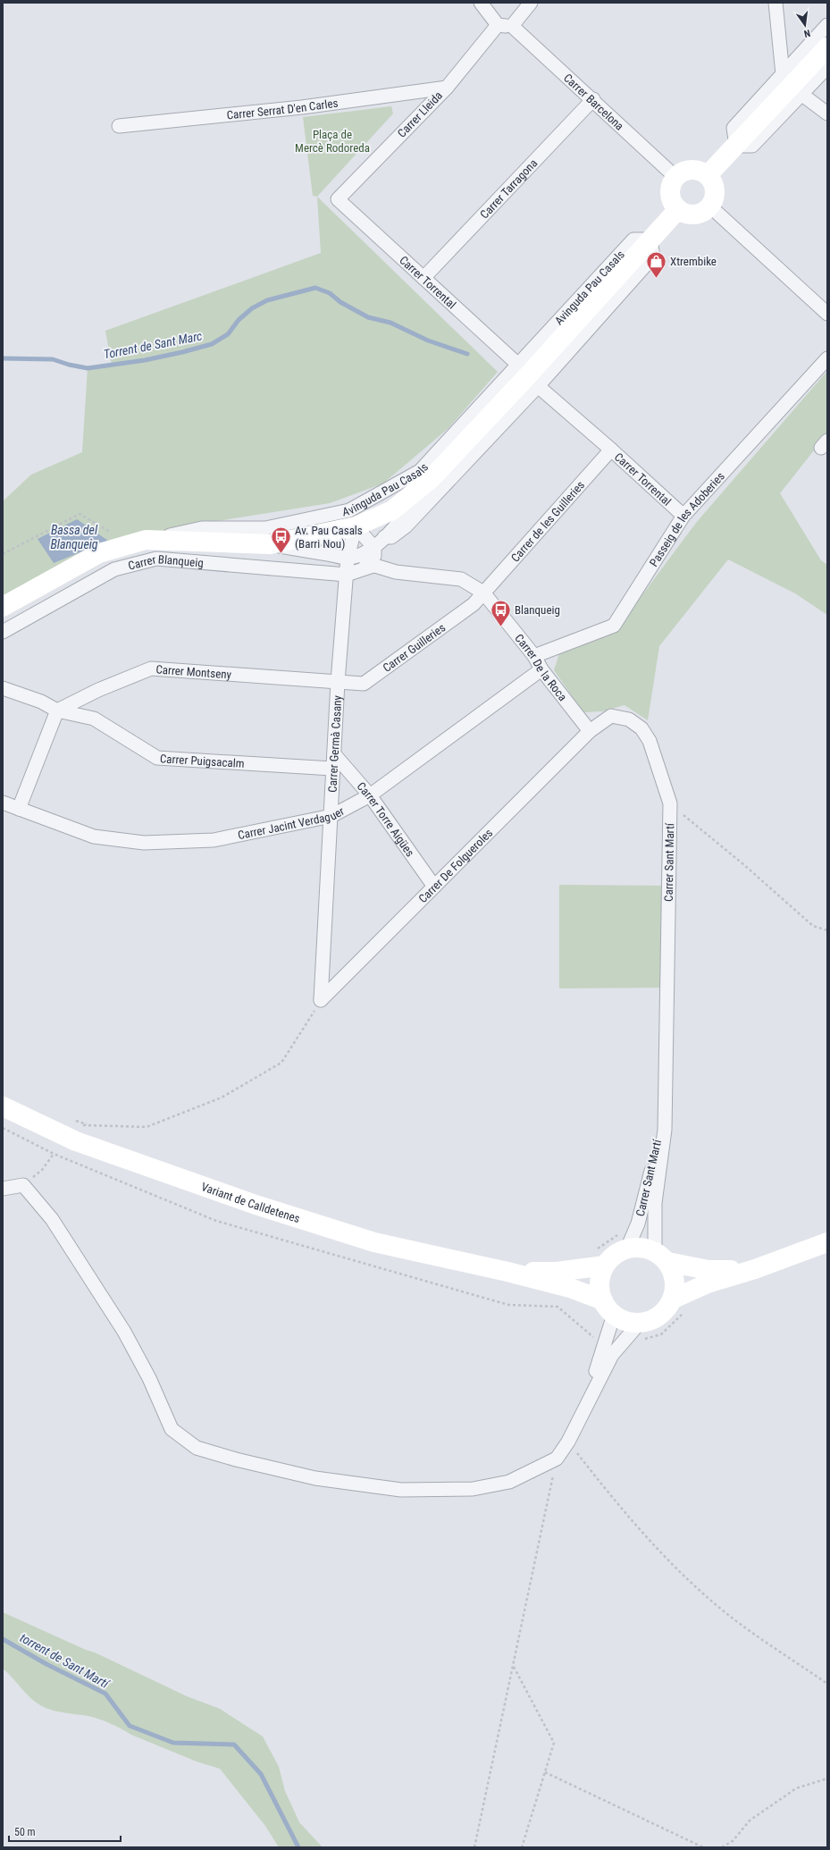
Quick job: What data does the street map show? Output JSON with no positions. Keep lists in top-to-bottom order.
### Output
{
  "streets": {
    "street": [
      "Carrer Barcelona",
      "Carrer Serrat D'en Carles",
      "Carrer Lleida",
      "Carrer Tarragona",
      "Carrer Torrental",
      "Avinguda Pau Casals",
      "Passeig de les Adoberies",
      "Carrer de les Guilleries",
      "Carrer Blanqueig",
      "Carrer Guilleries",
      "Carrer De la Roca",
      "Carrer Montseny",
      "Carrer Germà Casany",
      "Carrer Puigsacalm",
      "Carrer Torre Aigües",
      "Carrer Jacint Verdaguer",
      "Carrer Sant Martí",
      "Carrer De Folgueroles",
      "Variant de Calldetenes"
    ]
  },
  "crossings": [
    ["Carrer Barcelona", "Carrer Tarragona"],
    ["Carrer Barcelona", "Avinguda Pau Casals"],
    ["Carrer Serrat D'en Carles", "Carrer Lleida"],
    ["Carrer Lleida", "Carrer Torrental"],
    ["Carrer Tarragona", "Carrer Torrental"],
    ["Carrer Torrental", "Avinguda Pau Casals"],
    ["Carrer Torrental", "Passeig de les Adoberies"],
    ["Carrer Torrental", "Carrer de les Guilleries"],
    ["Avinguda Pau Casals", "Carrer Blanqueig"],
    ["Avinguda Pau Casals", "Carrer De la Roca"],
    ["Avinguda Pau Casals", "Carrer Germà Casany"],
    ["Passeig de les Adoberies", "Carrer De la Roca"],
    ["Carrer de les Guilleries", "Carrer Guilleries"],
    ["Carrer de les Guilleries", "Carrer De la Roca"],
    ["Carrer Blanqueig", "Carrer Germà Casany"],
    ["Carrer Guilleries", "Carrer De la Roca"],
    ["Carrer Guilleries", "Carrer Montseny"],
    ["Carrer Guilleries", "Carrer Germà Casany"],
    ["Carrer De la Roca", "Carrer Jacint Verdaguer"],
    ["Carrer De la Roca", "Carrer Sant Martí"],
    ["Carrer De la Roca", "Carrer De Folgueroles"],
    ["Carrer Montseny", "Carrer Germà Casany"],
    ["Carrer Montseny", "Carrer Puigsacalm"],
    ["Carrer Germà Casany", "Carrer Puigsacalm"],
    ["Carrer Germà Casany", "Carrer Torre Aigües"],
    ["Carrer Germà Casany", "Carrer Jacint Verdaguer"],
    ["Carrer Germà Casany", "Carrer De Folgueroles"],
    ["Carrer Torre Aigües", "Carrer Jacint Verdaguer"],
    ["Carrer Torre Aigües", "Carrer De Folgueroles"],
    ["Carrer Sant Martí", "Carrer De Folgueroles"],
    ["Carrer Sant Martí", "Variant de Calldetenes"]
  ],
  "water": ["Torrent de Sant Marc", "Bassa del Blanqueig", "torrent de Sant Martí"],
  "parks": ["Plaça de Mercè Rodoreda"],
  "places": {
    "shop": ["Xtrembike"],
    "bus stop": ["Av. Pau Casals (Barri Nou)", "Blanqueig"]
  },
  "scale_bar": "50 m",
  "north": "bottom"
}
